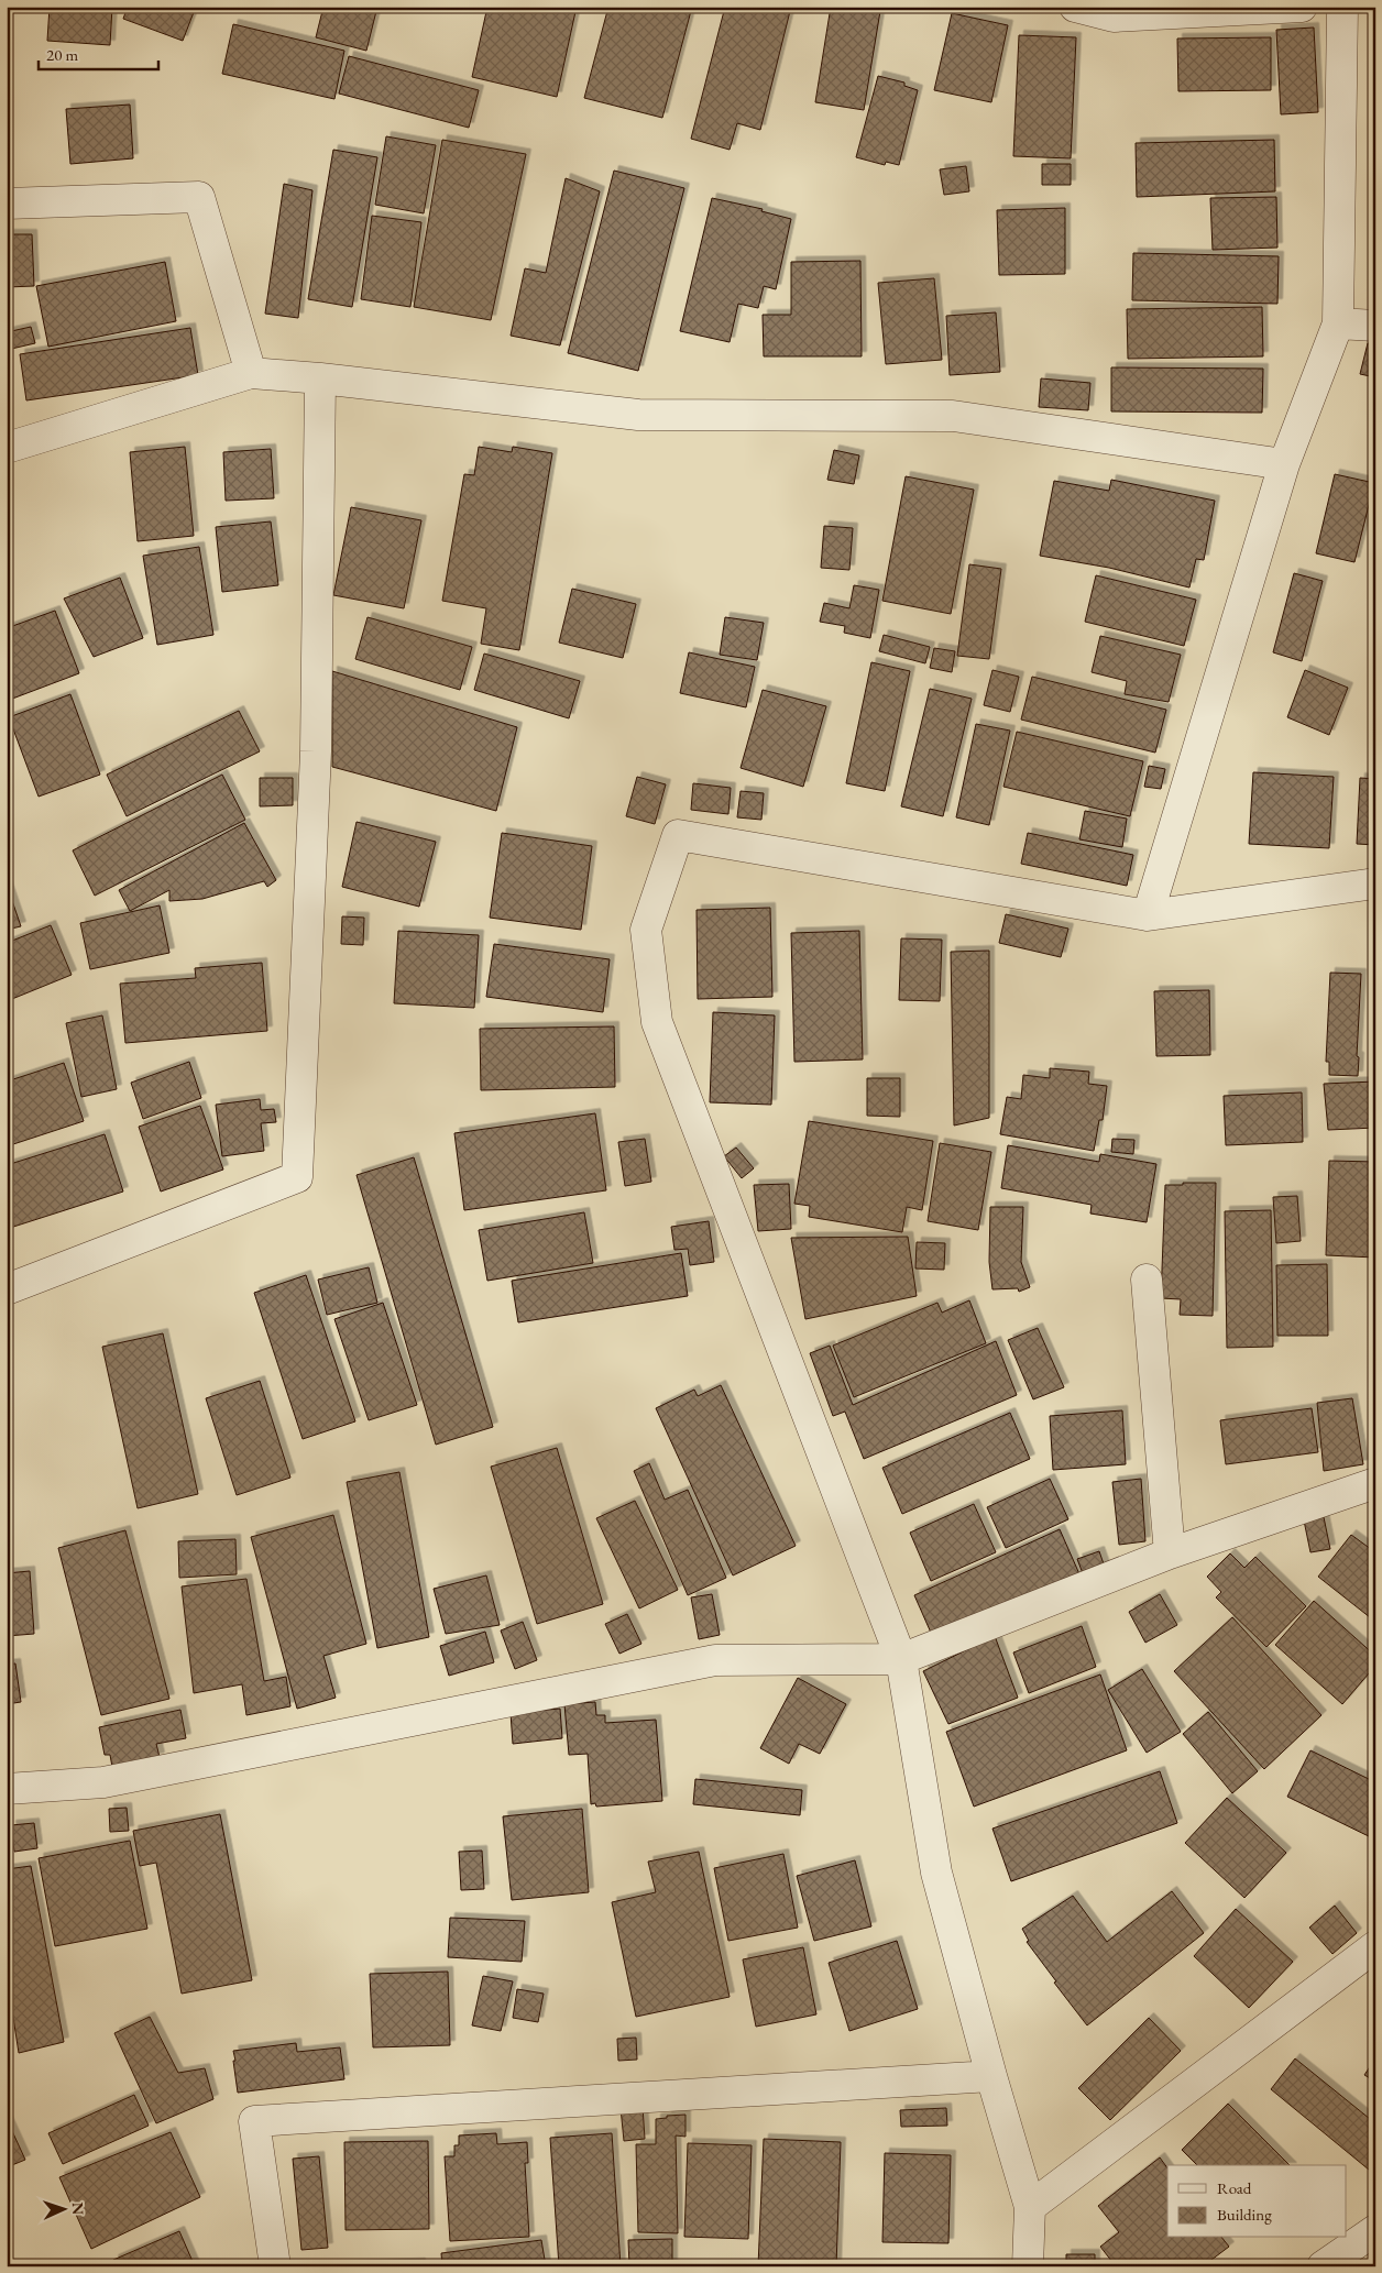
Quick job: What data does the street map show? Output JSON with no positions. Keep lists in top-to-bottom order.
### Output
{
  "legend": ["Road", "Building"],
  "scale_bar": "20 m",
  "north": "right"
}
